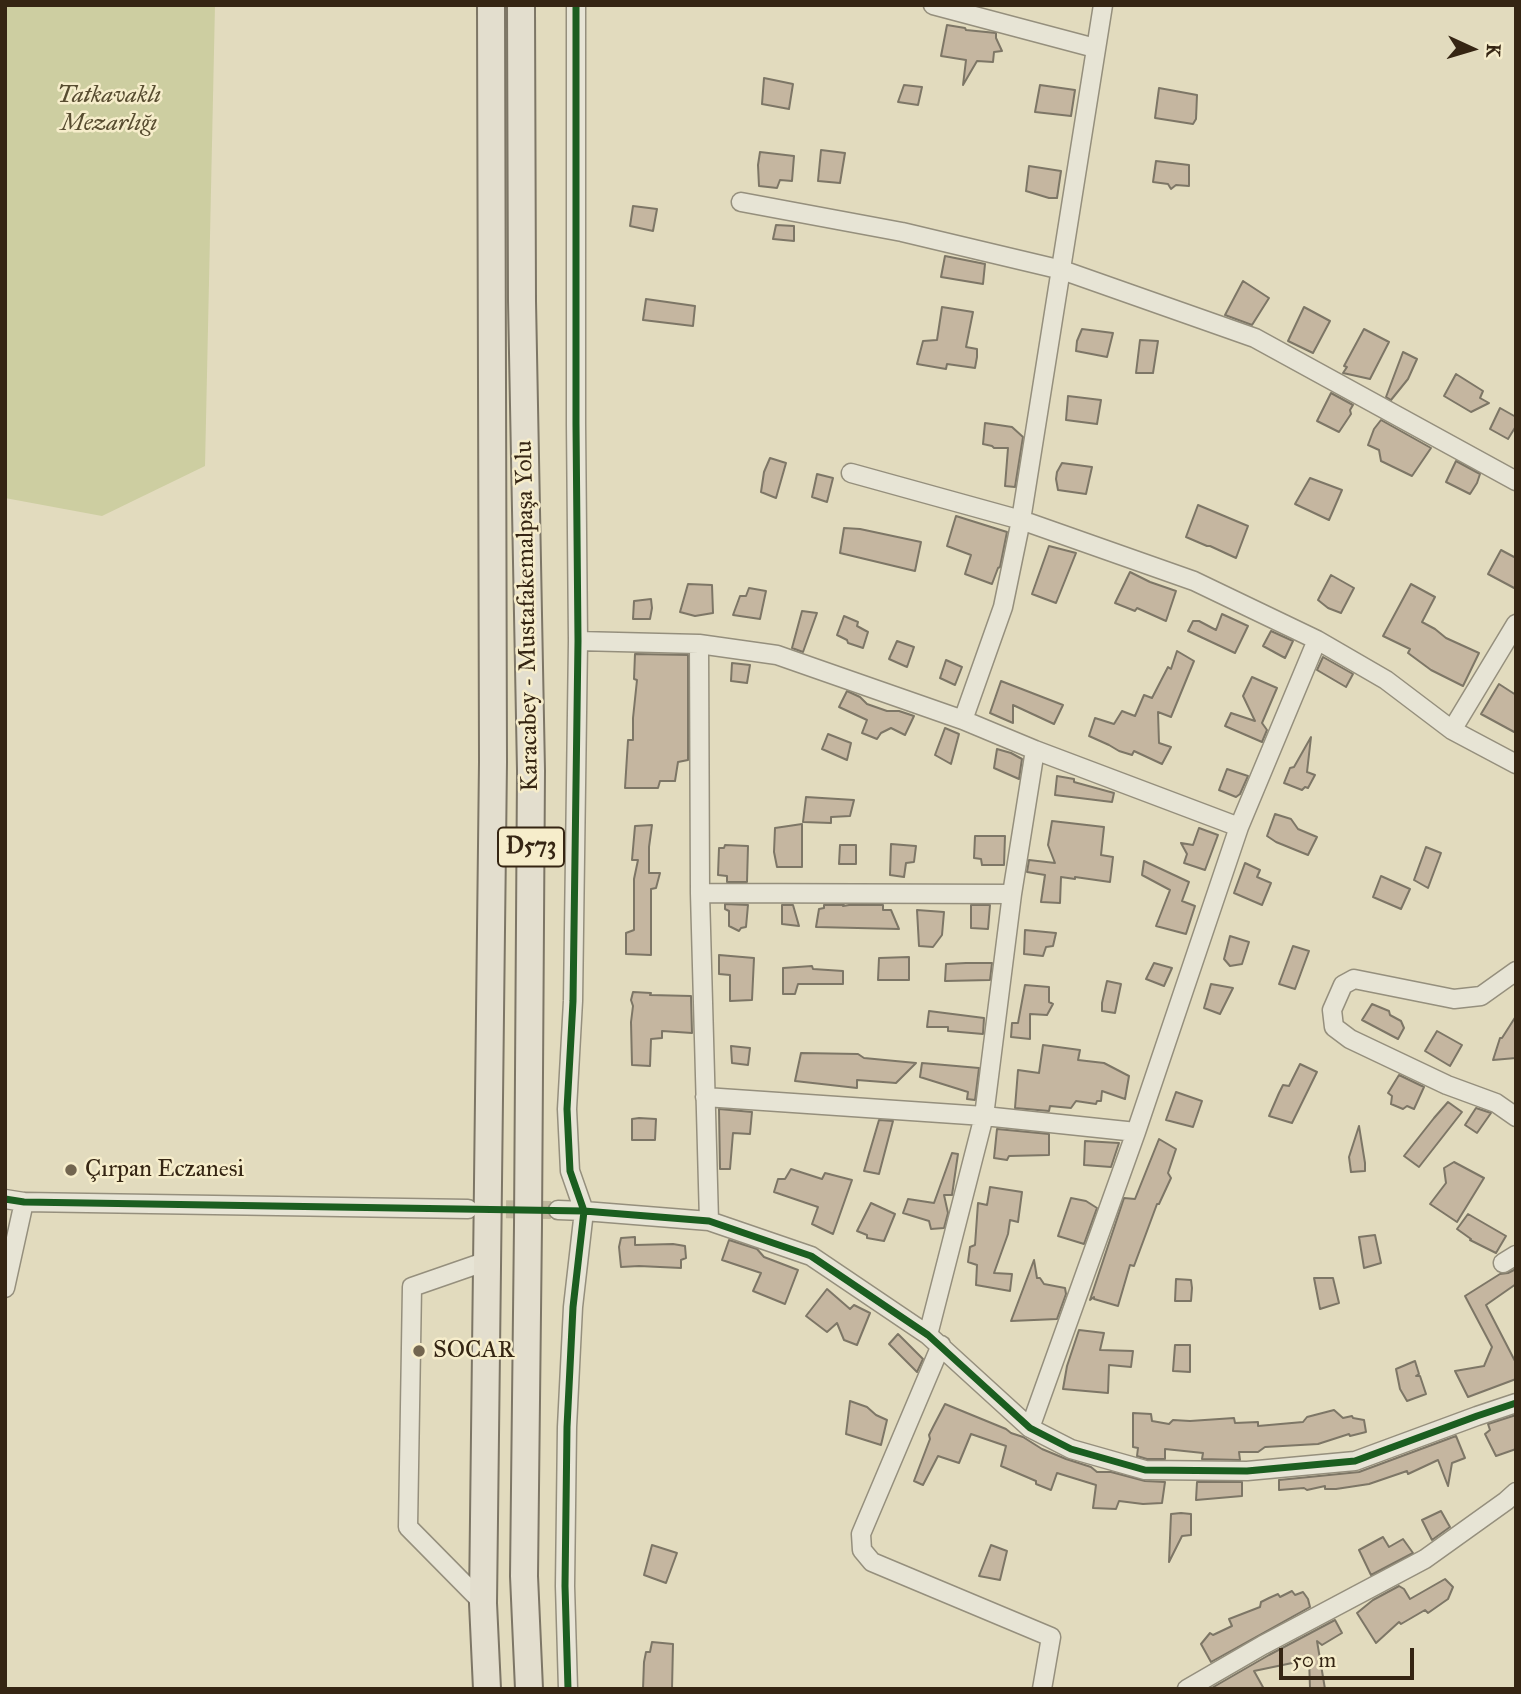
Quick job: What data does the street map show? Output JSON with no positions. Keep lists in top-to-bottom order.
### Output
{
  "streets": {
    "highway": ["Karacabey - Mustafakemalpaşa Yolu", "D573"]
  },
  "parks": ["Tatkavaklı Mezarlığı"],
  "places": ["Çırpan Eczanesi", "SOCAR"],
  "scale_bar": "50 m",
  "north": "right"
}
